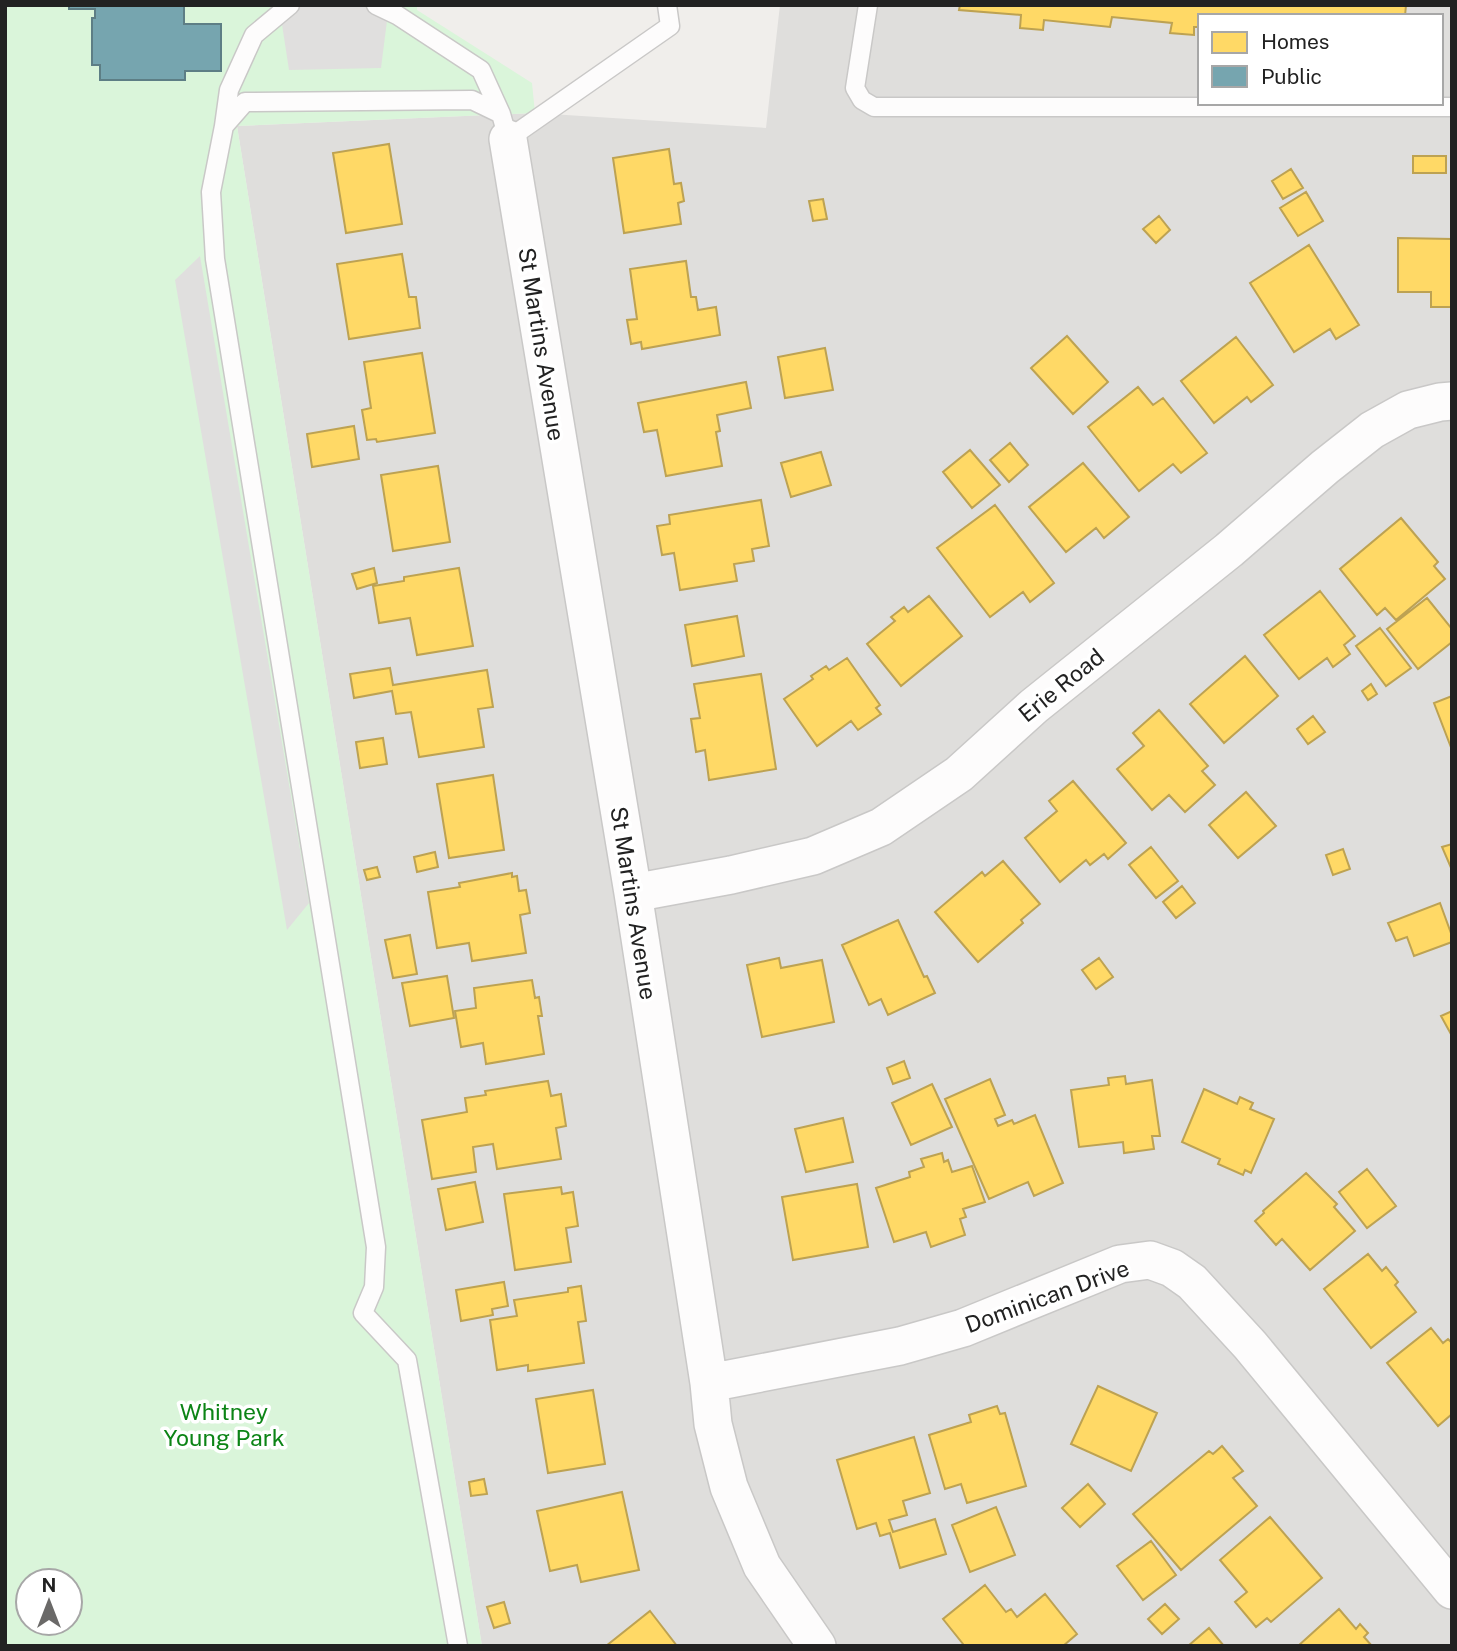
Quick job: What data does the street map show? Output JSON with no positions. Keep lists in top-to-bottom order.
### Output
{
  "streets": {
    "street": ["St Martins Avenue", "Erie Road", "Dominican Drive"]
  },
  "crossings": [
    ["St Martins Avenue", "Erie Road"],
    ["St Martins Avenue", "Dominican Drive"]
  ],
  "parks": ["Whitney Young Park"],
  "legend": ["Homes", "Public"],
  "north": "top"
}
